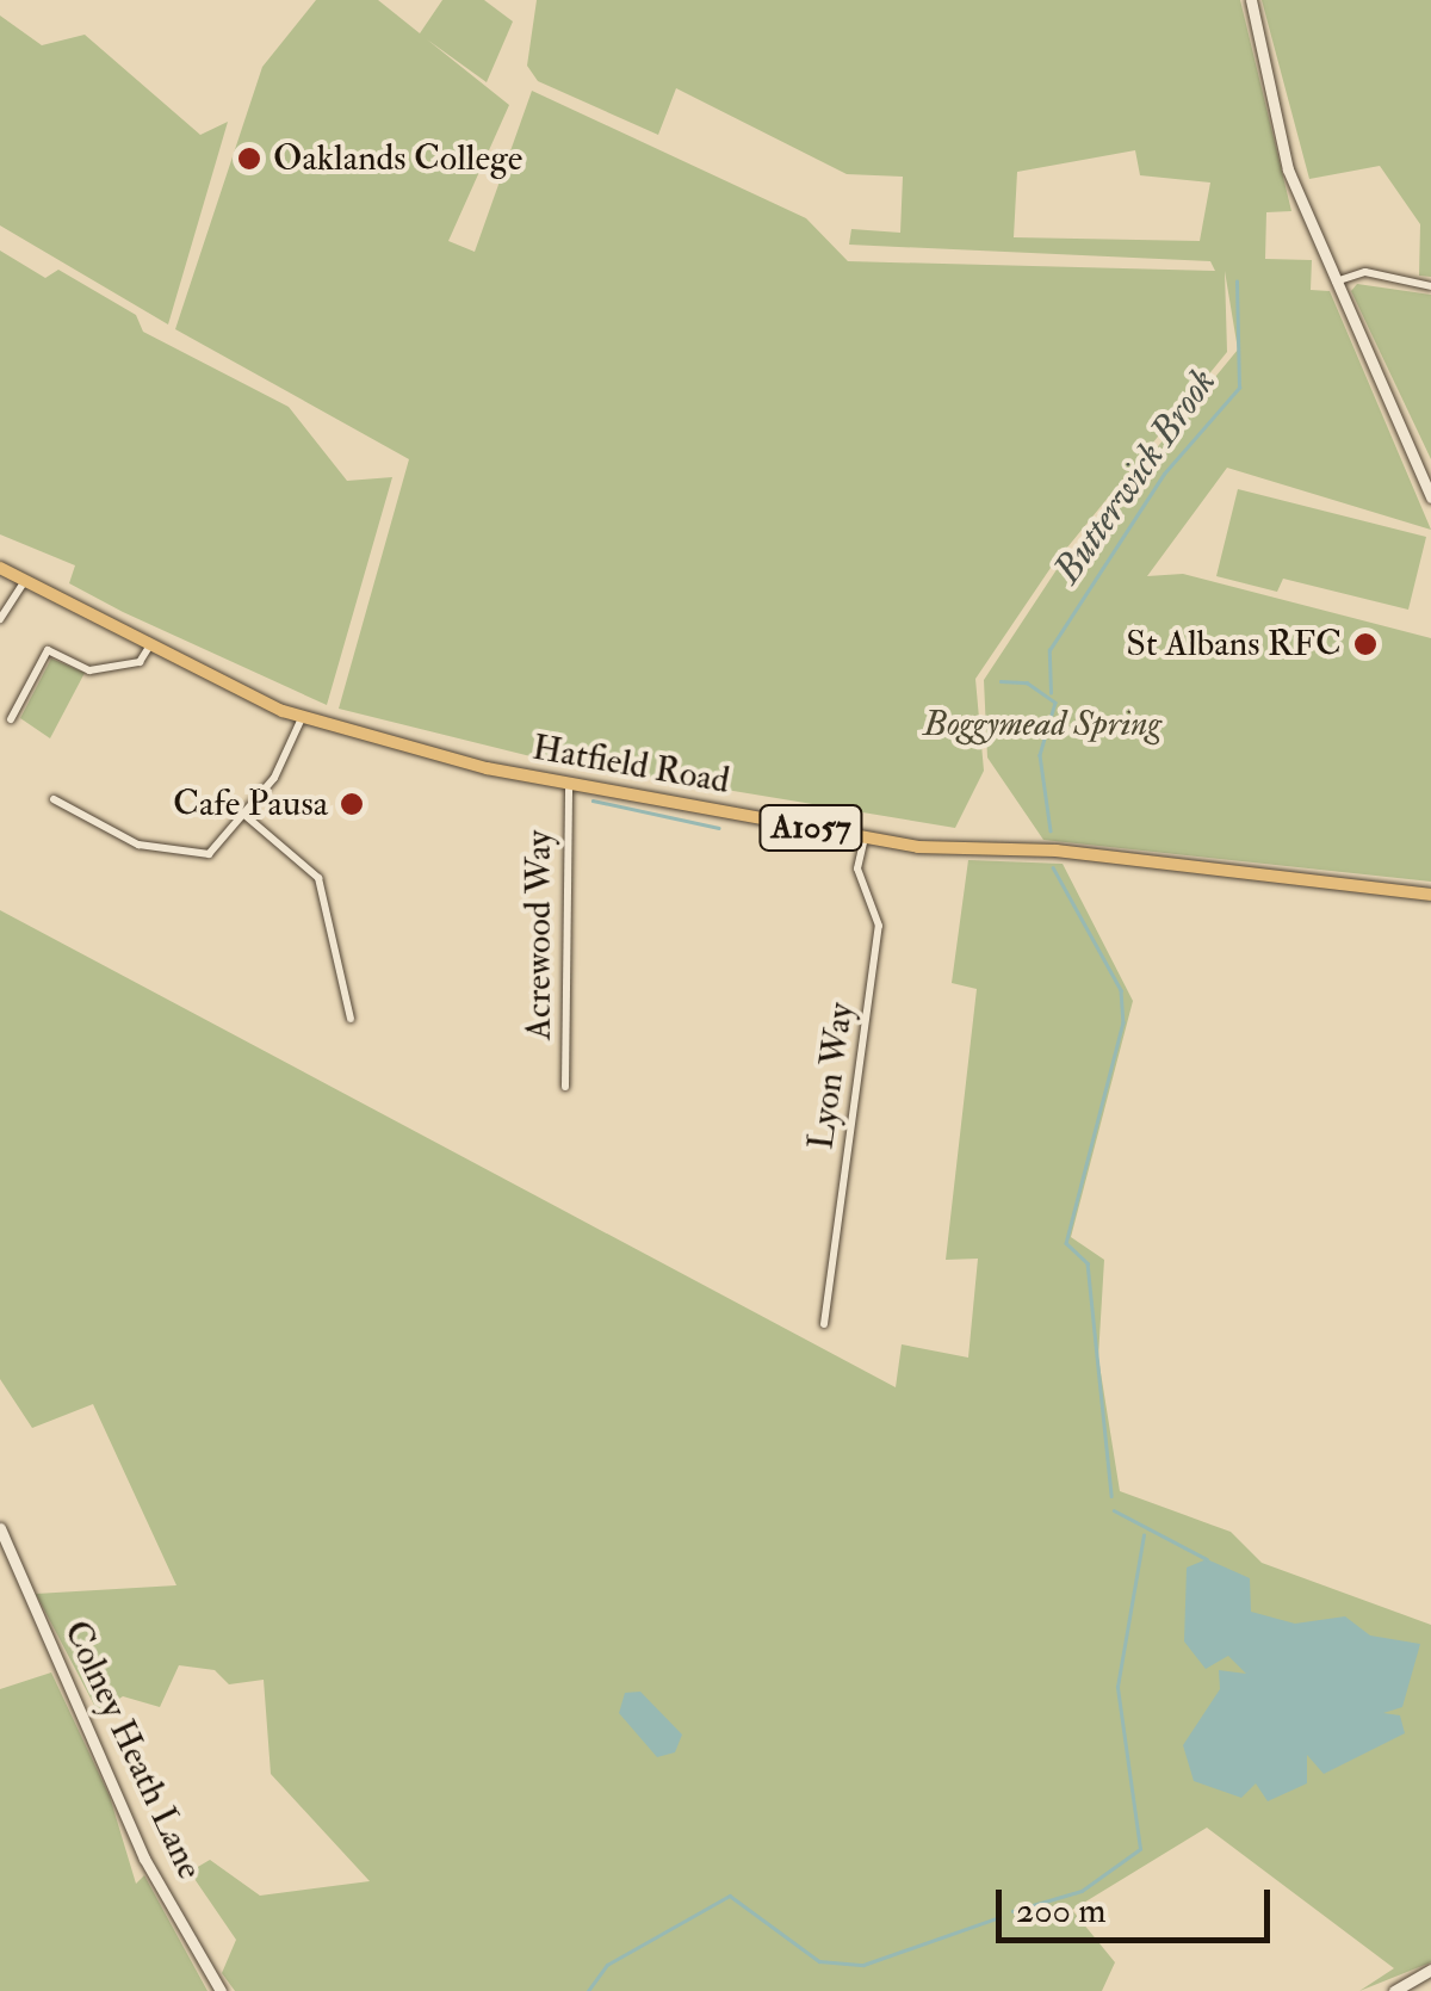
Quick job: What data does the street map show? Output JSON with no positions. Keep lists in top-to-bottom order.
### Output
{
  "streets": {
    "main road": ["Hatfield Road", "A1057"],
    "street": ["Acrewood Way", "Lyon Way", "Colney Heath Lane"]
  },
  "crossings": [
    ["Hatfield Road", "Acrewood Way"],
    ["Hatfield Road", "Lyon Way"]
  ],
  "water": ["Butterwick Brook"],
  "parks": ["Boggymead Spring"],
  "places": ["Oaklands College", "St Albans RFC", "Cafe Pausa"],
  "scale_bar": "200 m"
}
